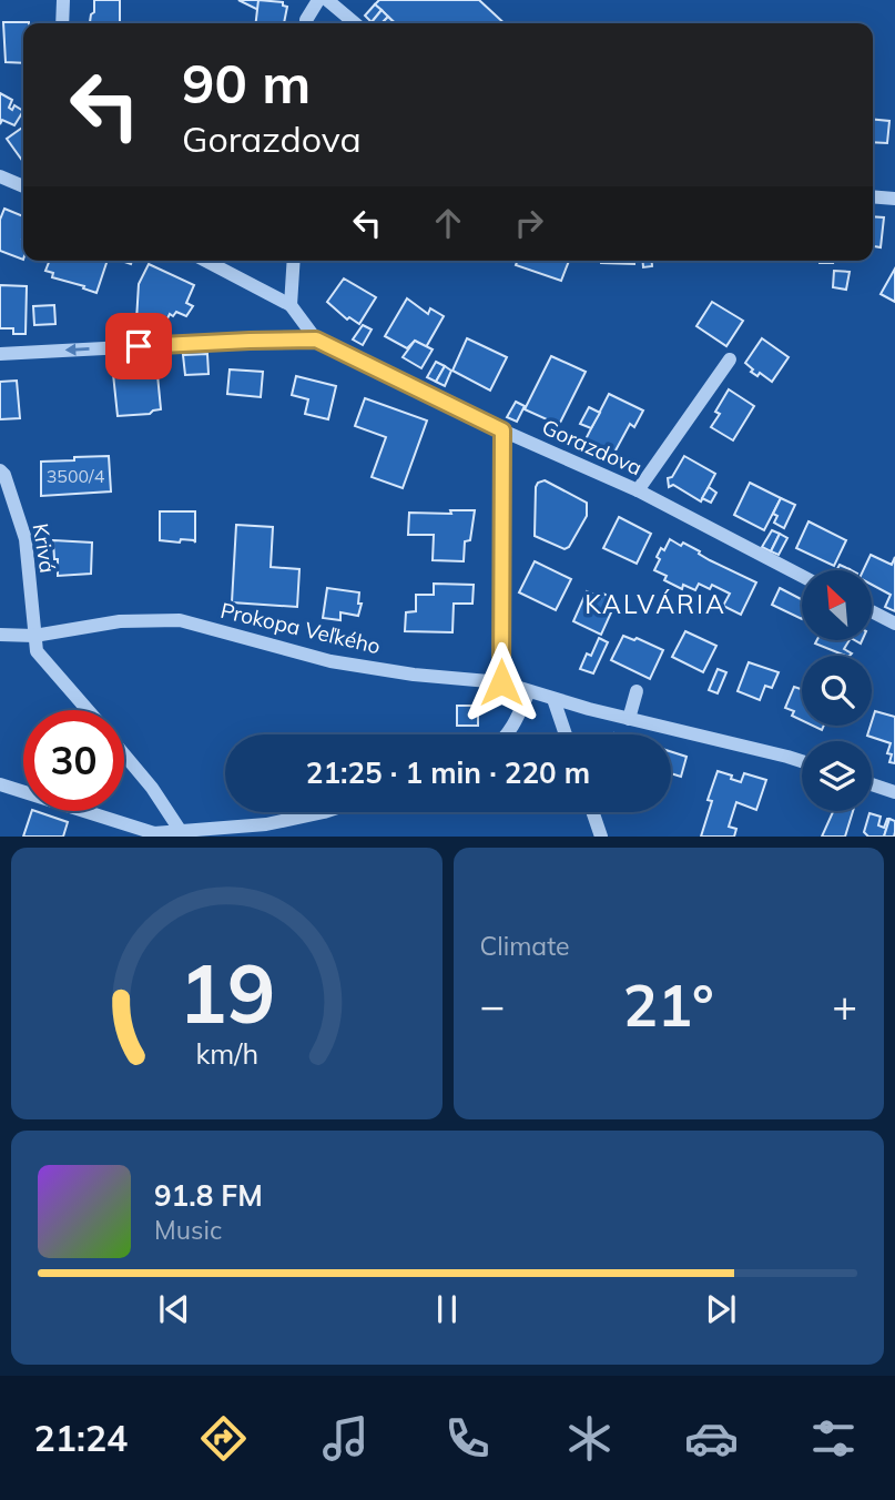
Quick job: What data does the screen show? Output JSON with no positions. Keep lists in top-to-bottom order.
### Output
{
  "streets": {
    "street": ["Gorazdova", "Krivá", "Prokopa Veľkého"]
  },
  "crossings": [
    ["Krivá", "Prokopa Veľkého"]
  ],
  "districts": ["KALVÁRIA"],
  "house_numbers": ["3500/4"],
  "north": "top left",
  "page": {
    "turn": ["90 m", "Gorazdova"],
    "limit": "30",
    "trip": "21:25 · 1 min · 220 m",
    "tile": "Climate",
    "heat": ["−", "21°", "+"],
    "song": ["91.8 FM", "Music"],
    "tabs": "21:24",
    "gauge": ["19", "km/h"]
  }
}
